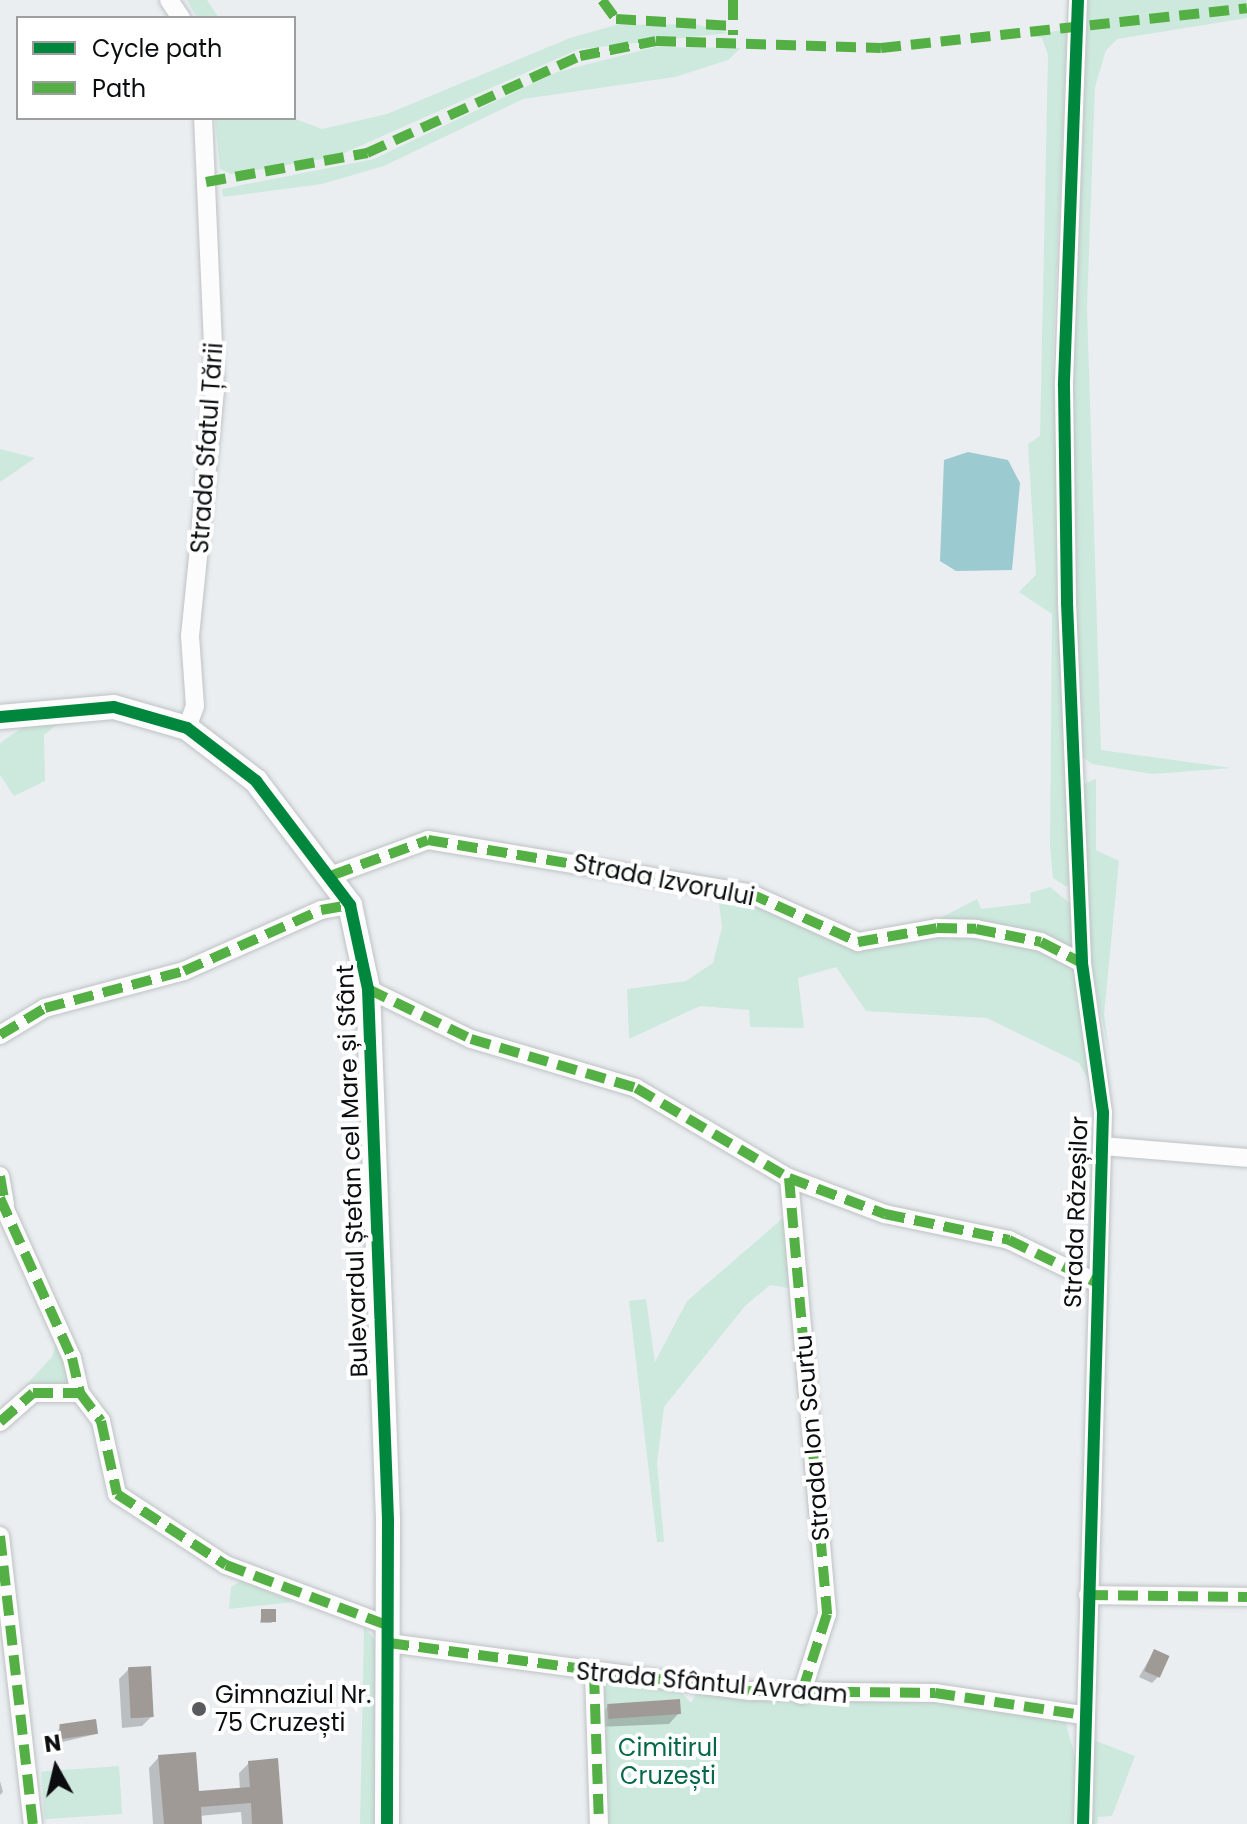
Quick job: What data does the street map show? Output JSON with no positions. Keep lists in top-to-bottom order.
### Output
{
  "streets": {
    "street": [
      "Strada Sfatul Țării",
      "Strada Izvorului",
      "Bulevardul Ștefan cel Mare și Sfânt",
      "Strada Răzeșilor",
      "Strada Ion Scurtu",
      "Strada Sfântul Avraam"
    ]
  },
  "crossings": [
    ["Strada Sfatul Țării", "Bulevardul Ștefan cel Mare și Sfânt"],
    ["Strada Izvorului", "Bulevardul Ștefan cel Mare și Sfânt"],
    ["Strada Izvorului", "Strada Răzeșilor"],
    ["Bulevardul Ștefan cel Mare și Sfânt", "Strada Sfântul Avraam"],
    ["Strada Răzeșilor", "Strada Sfântul Avraam"],
    ["Strada Ion Scurtu", "Strada Sfântul Avraam"]
  ],
  "parks": ["Cimitirul Cruzești"],
  "places": ["Gimnaziul Nr. 75 Cruzești"],
  "legend": ["Cycle path", "Path"],
  "north": "top"
}
